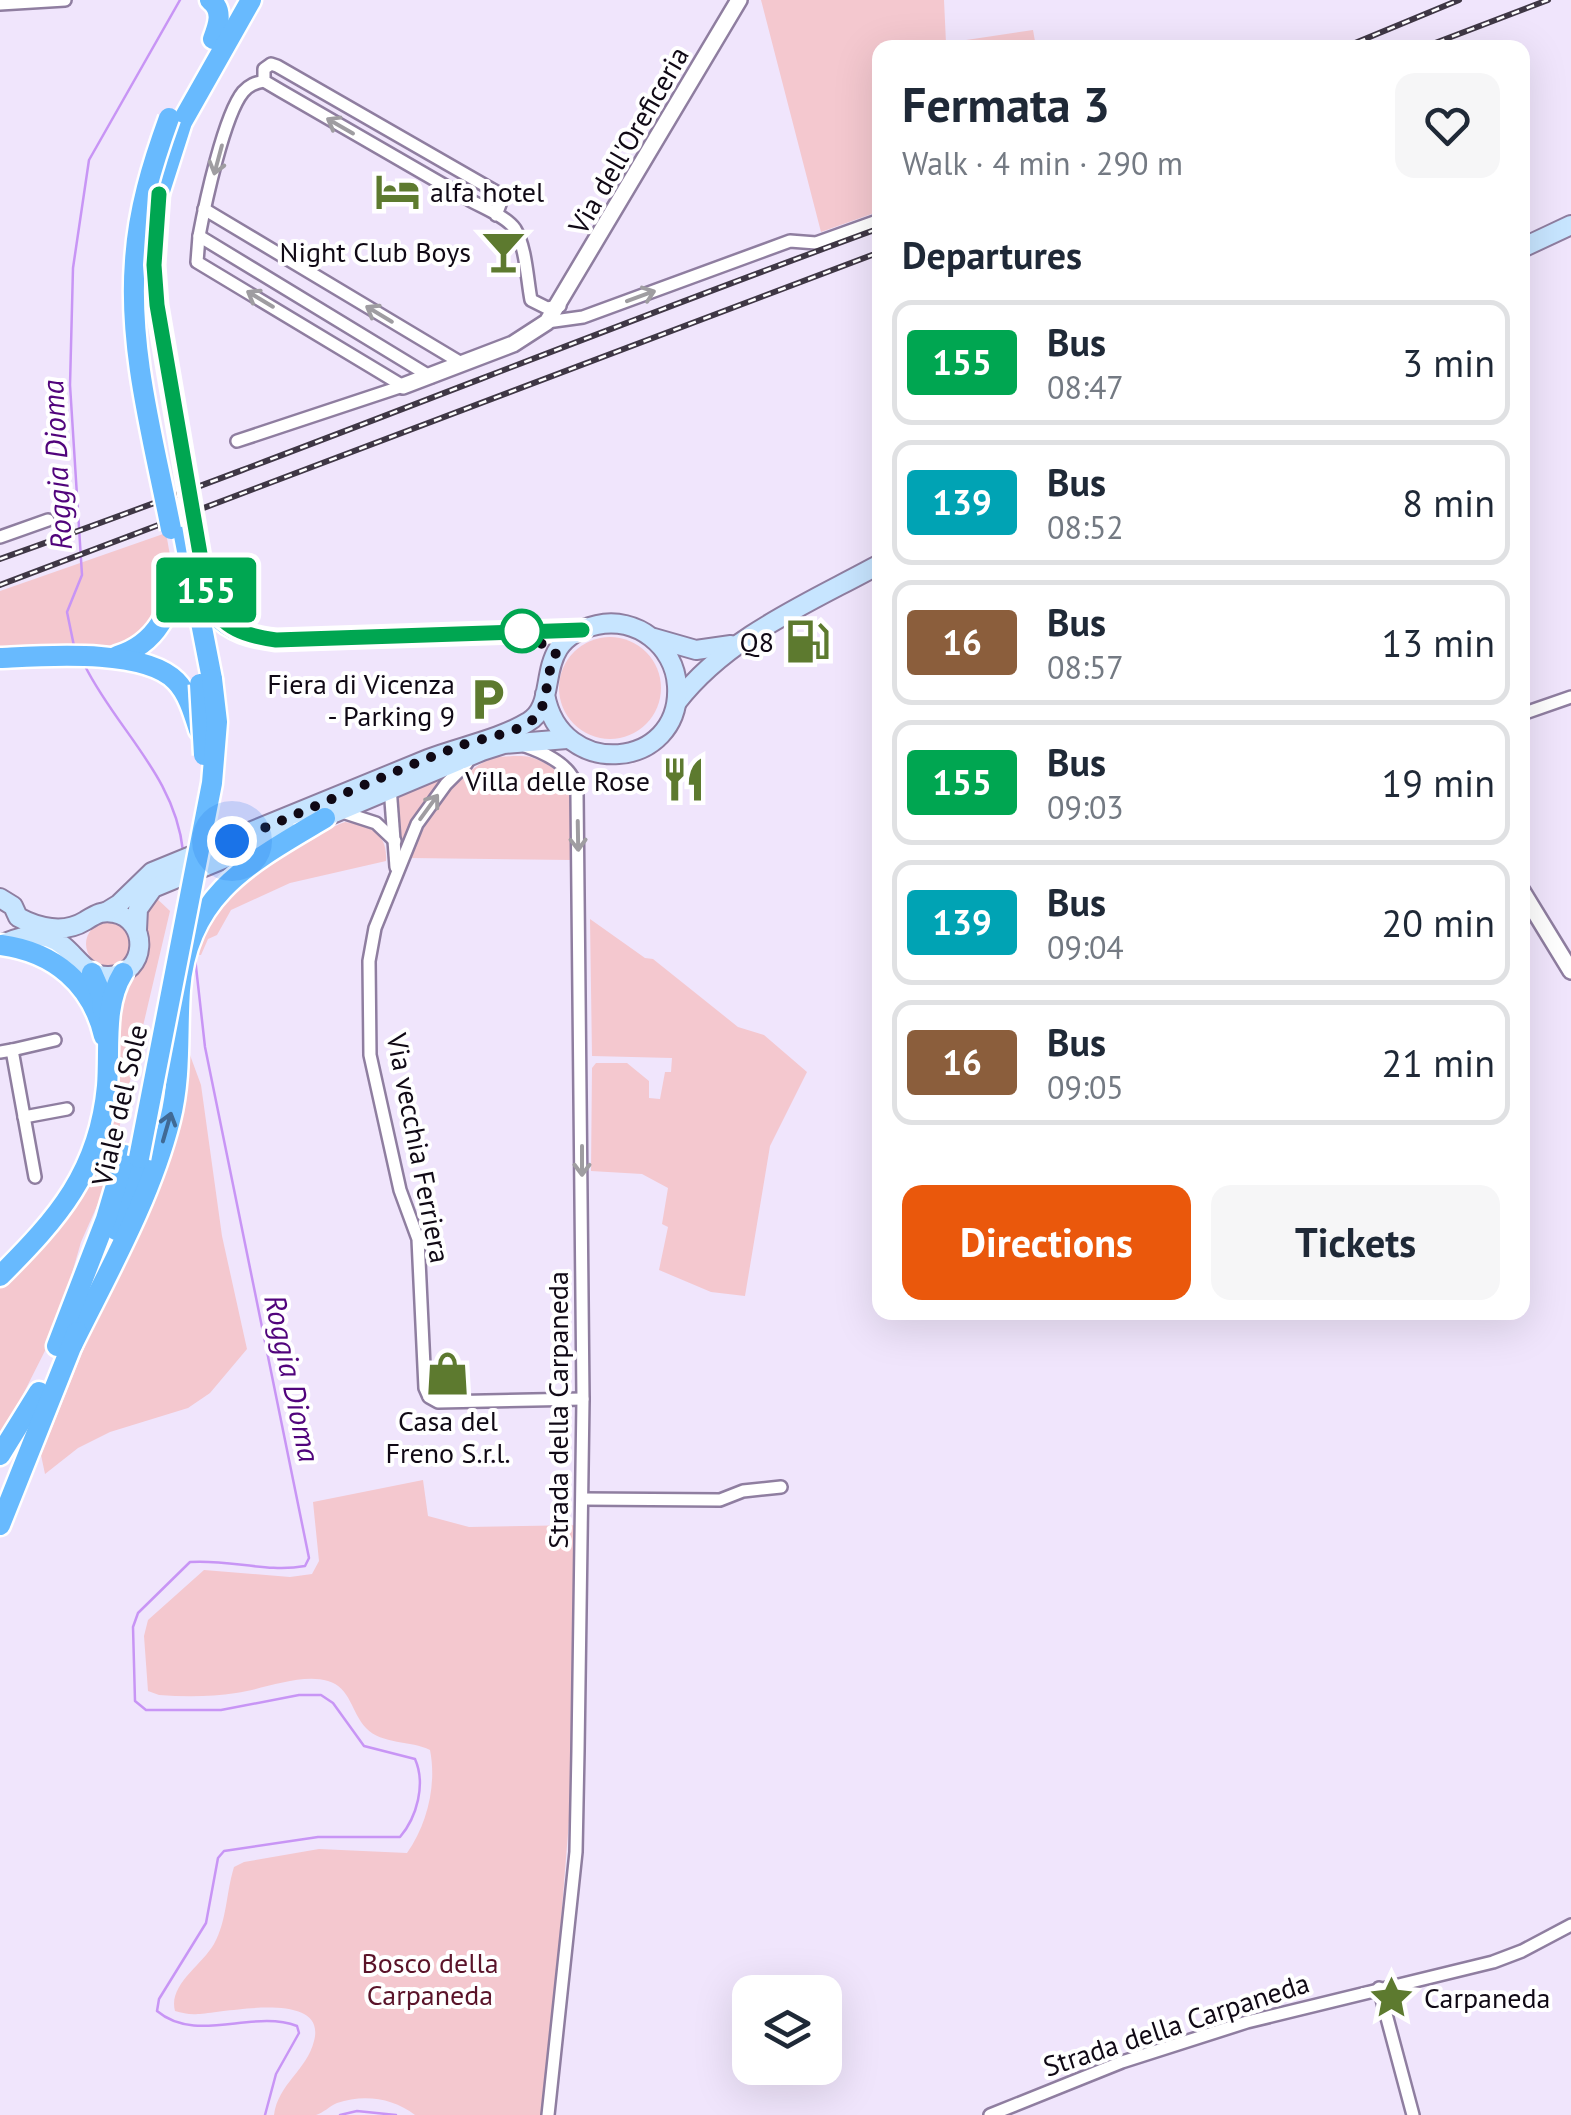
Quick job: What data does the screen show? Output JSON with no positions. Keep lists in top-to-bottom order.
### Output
{
  "streets": {
    "highway": ["Viale del Sole"],
    "street": ["Via dell'Oreficeria", "Via vecchia Ferriera", "Strada della Carpaneda"]
  },
  "crossings": [
    ["Via vecchia Ferriera", "Strada della Carpaneda"]
  ],
  "water": ["Roggia Dioma"],
  "parks": ["Bosco della Carpaneda"],
  "places": {
    "hotel": ["alfa hotel"],
    "bar": ["Night Club Boys"],
    "fuel station": ["Q8"],
    "parking": ["Fiera di Vicenza - Parking 9"],
    "restaurant": ["Villa delle Rose"],
    "shop": ["Casa del Freno S.r.l."],
    "place": ["Carpaneda"]
  },
  "lines": ["bus line 155"],
  "page": {
    "on_map": "155",
    "heading": [
      ["Fermata 3", "Walk · 4 min · 290 m"],
      "Departures"
    ],
    "list": [
      {
        "mark": "155",
        "name": "Bus",
        "note": "08:47",
        "value": "3 min"
      },
      {
        "mark": "139",
        "name": "Bus",
        "note": "08:52",
        "value": "8 min"
      },
      {
        "mark": "16",
        "name": "Bus",
        "note": "08:57",
        "value": "13 min"
      },
      {
        "mark": "155",
        "name": "Bus",
        "note": "09:03",
        "value": "19 min"
      },
      {
        "mark": "139",
        "name": "Bus",
        "note": "09:04",
        "value": "20 min"
      },
      {
        "mark": "16",
        "name": "Bus",
        "note": "09:05",
        "value": "21 min"
      }
    ],
    "buttons": ["Directions", "Tickets"]
  }
}
